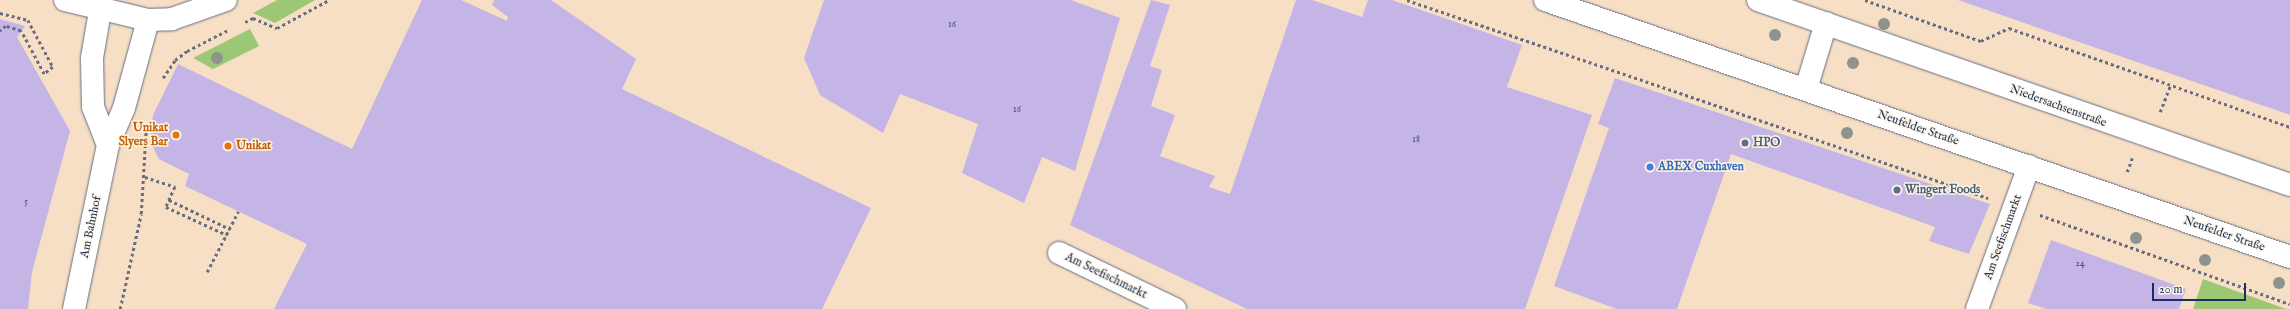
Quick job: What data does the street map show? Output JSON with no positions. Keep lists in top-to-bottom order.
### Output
{
  "streets": {
    "street": [
      "Niedersachsenstraße",
      "Neufelder Straße",
      "Am Bahnhof",
      "Am Seefischmarkt"
    ]
  },
  "crossings": [
    ["Neufelder Straße", "Am Seefischmarkt"]
  ],
  "places": [
    "Unikat Slyers Bar",
    "HPO",
    "Unikat",
    "ABEX Cuxhaven",
    "Wingert Foods"
  ],
  "house_numbers": [
    "16",
    "16",
    "18",
    "5",
    "24"
  ],
  "scale_bar": "20 m"
}
